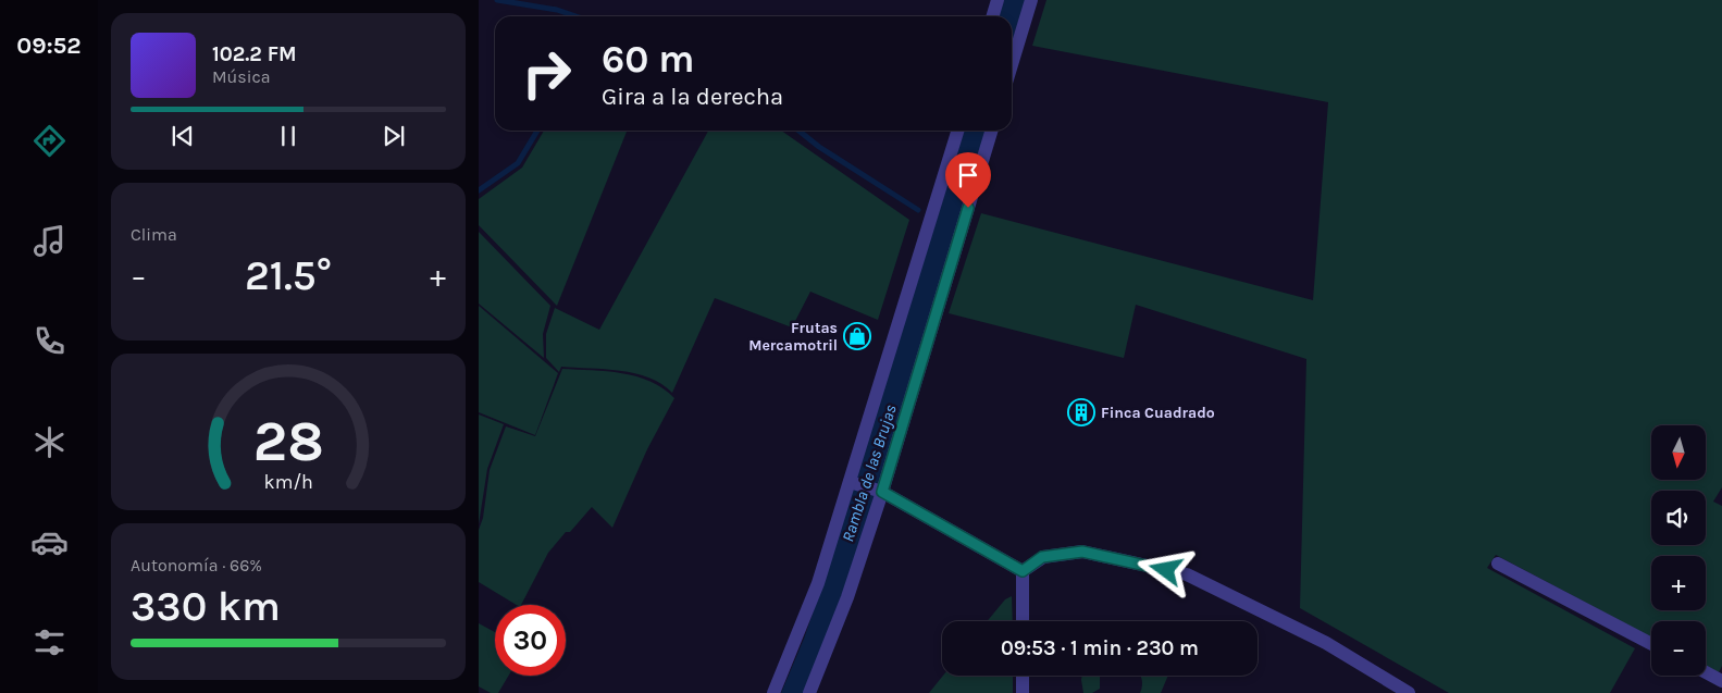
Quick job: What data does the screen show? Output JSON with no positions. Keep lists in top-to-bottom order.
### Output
{
  "water": ["Rambla de las Brujas"],
  "places": {
    "shop": ["Frutas Mercamotril"],
    "building": ["Finca Cuadrado"]
  },
  "north": "bottom",
  "page": {
    "tabs": "09:52",
    "turn": ["60 m", "Gira a la derecha"],
    "song": ["102.2 FM", "Música"],
    "tile": [
      "Clima",
      ["Autonomía · 66%", "330 km"]
    ],
    "heat": ["−", "21.5°", "+"],
    "map_buttons": ["+", "−"],
    "limit": "30",
    "trip": "09:53 · 1 min · 230 m",
    "gauge": ["28", "km/h"]
  }
}
